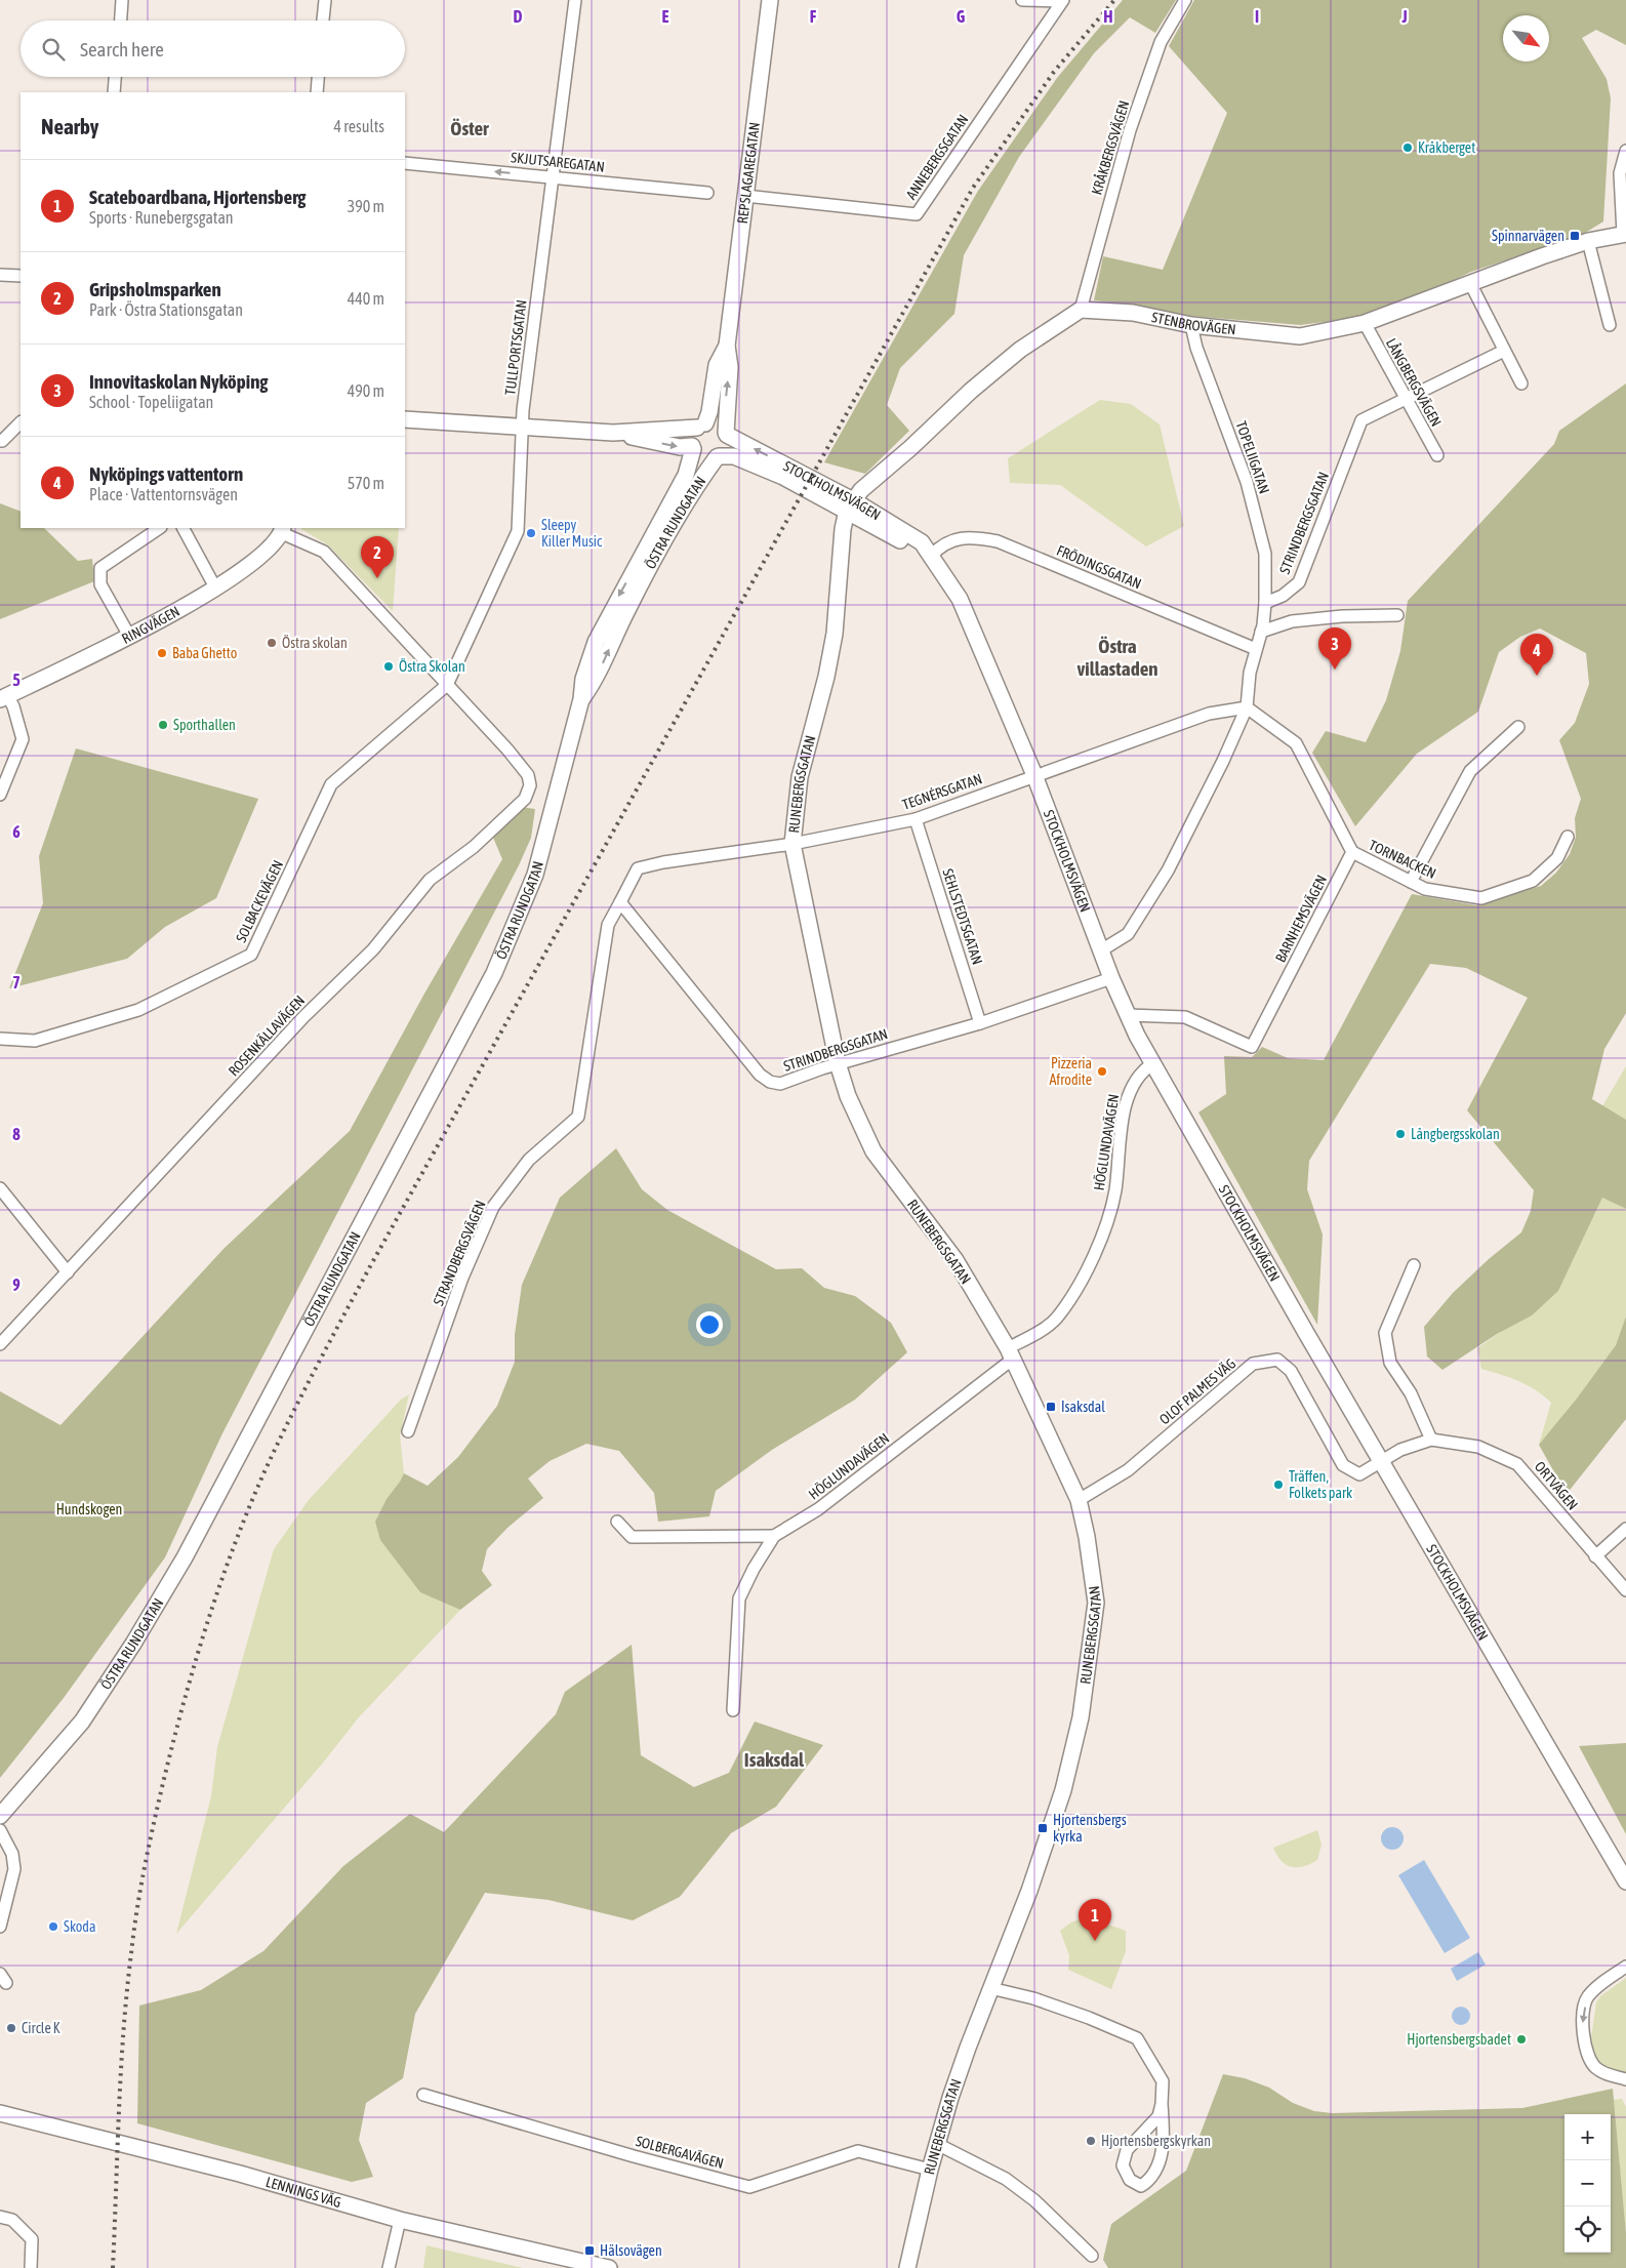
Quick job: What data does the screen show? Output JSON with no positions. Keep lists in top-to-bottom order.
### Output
{
  "streets": {
    "street": [
      "KRÅKBERGSVÄGEN",
      "ANNEBERGSGATAN",
      "SKJUTSAREGATAN",
      "REPSLAGAREGATAN",
      "STENBROVÄGEN",
      "TULLPORTSGATAN",
      "LÅNGBERGSVÄGEN",
      "TOPELIIGATAN",
      "STOCKHOLMSVÄGEN",
      "ÖSTRA RUNDGATAN",
      "STRINDBERGSGATAN",
      "FRÖDINGSGATAN",
      "RINGVÄGEN",
      "RUNEBERGSGATAN",
      "TEGNÉRSGATAN",
      "TORNBACKEN",
      "SOLBACKEVÄGEN",
      "SEHLSTEDTSGATAN",
      "BARNHEMSVÄGEN",
      "ROSENKÄLLAVÄGEN",
      "HÖGLUNDAVÄGEN",
      "STRANDBERGSVÄGEN",
      "OLOF PALMES VÄG",
      "ORTVÄGEN",
      "SOLBERGAVÄGEN",
      "LENNINGS VÄG"
    ]
  },
  "crossings": [
    ["KRÅKBERGSVÄGEN", "STENBROVÄGEN"],
    ["ANNEBERGSGATAN", "REPSLAGAREGATAN"],
    ["SKJUTSAREGATAN", "TULLPORTSGATAN"],
    ["REPSLAGAREGATAN", "STOCKHOLMSVÄGEN"],
    ["REPSLAGAREGATAN", "ÖSTRA RUNDGATAN"],
    ["STENBROVÄGEN", "LÅNGBERGSVÄGEN"],
    ["STENBROVÄGEN", "TOPELIIGATAN"],
    ["TULLPORTSGATAN", "SOLBACKEVÄGEN"],
    ["TULLPORTSGATAN", "ROSENKÄLLAVÄGEN"],
    ["LÅNGBERGSVÄGEN", "STRINDBERGSGATAN"],
    ["TOPELIIGATAN", "STRINDBERGSGATAN"],
    ["STOCKHOLMSVÄGEN", "ÖSTRA RUNDGATAN"],
    ["STOCKHOLMSVÄGEN", "STRINDBERGSGATAN"],
    ["STOCKHOLMSVÄGEN", "FRÖDINGSGATAN"],
    ["STOCKHOLMSVÄGEN", "RUNEBERGSGATAN"],
    ["STOCKHOLMSVÄGEN", "TEGNÉRSGATAN"],
    ["STOCKHOLMSVÄGEN", "BARNHEMSVÄGEN"],
    ["STOCKHOLMSVÄGEN", "HÖGLUNDAVÄGEN"],
    ["STOCKHOLMSVÄGEN", "OLOF PALMES VÄG"],
    ["STOCKHOLMSVÄGEN", "ORTVÄGEN"],
    ["STRINDBERGSGATAN", "RUNEBERGSGATAN"],
    ["STRINDBERGSGATAN", "TEGNÉRSGATAN"],
    ["STRINDBERGSGATAN", "SEHLSTEDTSGATAN"],
    ["STRINDBERGSGATAN", "STRANDBERGSVÄGEN"],
    ["RINGVÄGEN", "ROSENKÄLLAVÄGEN"],
    ["RUNEBERGSGATAN", "TEGNÉRSGATAN"],
    ["RUNEBERGSGATAN", "HÖGLUNDAVÄGEN"],
    ["RUNEBERGSGATAN", "OLOF PALMES VÄG"],
    ["RUNEBERGSGATAN", "SOLBERGAVÄGEN"],
    ["TEGNÉRSGATAN", "SEHLSTEDTSGATAN"],
    ["TEGNÉRSGATAN", "STRANDBERGSVÄGEN"],
    ["TORNBACKEN", "BARNHEMSVÄGEN"],
    ["SOLBACKEVÄGEN", "ROSENKÄLLAVÄGEN"],
    ["OLOF PALMES VÄG", "ORTVÄGEN"]
  ],
  "one_way": ["SKJUTSAREGATAN"],
  "districts": ["Öster", "Östra villastaden", "Isaksdal"],
  "parks": ["Hundskogen"],
  "places": {
    "other": [
      "Kråkberget",
      "Sleepy Killer Music",
      "Östra skolan",
      "Baba Ghetto",
      "Östra Skolan",
      "Sporthallen",
      "Pizzeria Afrodite",
      "Långbergsskolan",
      "Träffen, Folkets park",
      "Skoda",
      "Circle K",
      "Hjortensbergsbadet",
      "Hjortensbergskyrkan"
    ],
    "transit": [
      "Spinnarvägen",
      "Isaksdal",
      "Hjortensbergs kyrka",
      "Hälsovägen"
    ]
  },
  "north": "bottom right",
  "page": {
    "search": "Search here",
    "heading": ["Nearby", "4 results"],
    "list": [
      {
        "mark": "1",
        "name": "Scateboardbana, Hjortensberg",
        "note": "Sports · Runebergsgatan",
        "value": "390 m"
      },
      {
        "mark": "2",
        "name": "Gripsholmsparken",
        "note": "Park · Östra Stationsgatan",
        "value": "440 m"
      },
      {
        "mark": "3",
        "name": "Innovitaskolan Nyköping",
        "note": "School · Topeliigatan",
        "value": "490 m"
      },
      {
        "mark": "4",
        "name": "Nyköpings vattentorn",
        "note": "Place · Vattentornsvägen",
        "value": "570 m"
      }
    ],
    "pins": [
      "2",
      "3",
      "4",
      "1"
    ],
    "map_buttons": ["+", "−"]
  },
  "grid": {
    "columns": [
      "D",
      "E",
      "F",
      "G",
      "H",
      "I",
      "J"
    ],
    "rows": [
      "5",
      "6",
      "7",
      "8",
      "9"
    ]
  }
}
